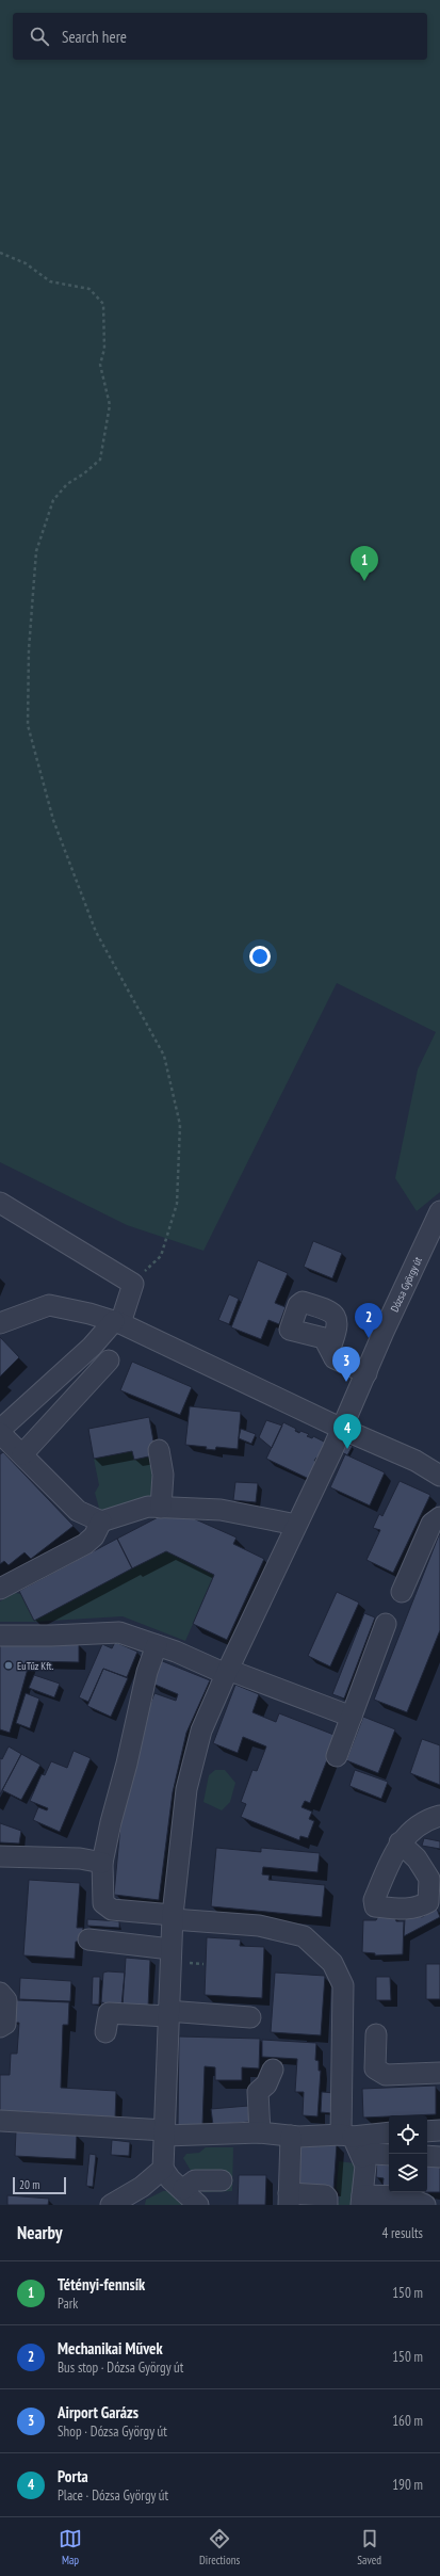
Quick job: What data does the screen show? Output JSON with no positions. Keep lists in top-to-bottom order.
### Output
{
  "streets": {
    "street": ["Dózsa György út"]
  },
  "places": ["EuTűz Kft."],
  "scale_bar": "20 m",
  "page": {
    "search": "Search here",
    "pins": [
      "1",
      "2",
      "3",
      "4"
    ],
    "scale": "20 m",
    "heading": ["Nearby", "4 results"],
    "list": [
      {
        "mark": "1",
        "name": "Tétényi-fennsík",
        "note": "Park",
        "value": "150 m"
      },
      {
        "mark": "2",
        "name": "Mechanikai Művek",
        "note": "Bus stop · Dózsa György út",
        "value": "150 m"
      },
      {
        "mark": "3",
        "name": "Airport Garázs",
        "note": "Shop · Dózsa György út",
        "value": "160 m"
      },
      {
        "mark": "4",
        "name": "Porta",
        "note": "Place · Dózsa György út",
        "value": "190 m"
      }
    ],
    "nav": ["Map", "Directions", "Saved"]
  }
}
